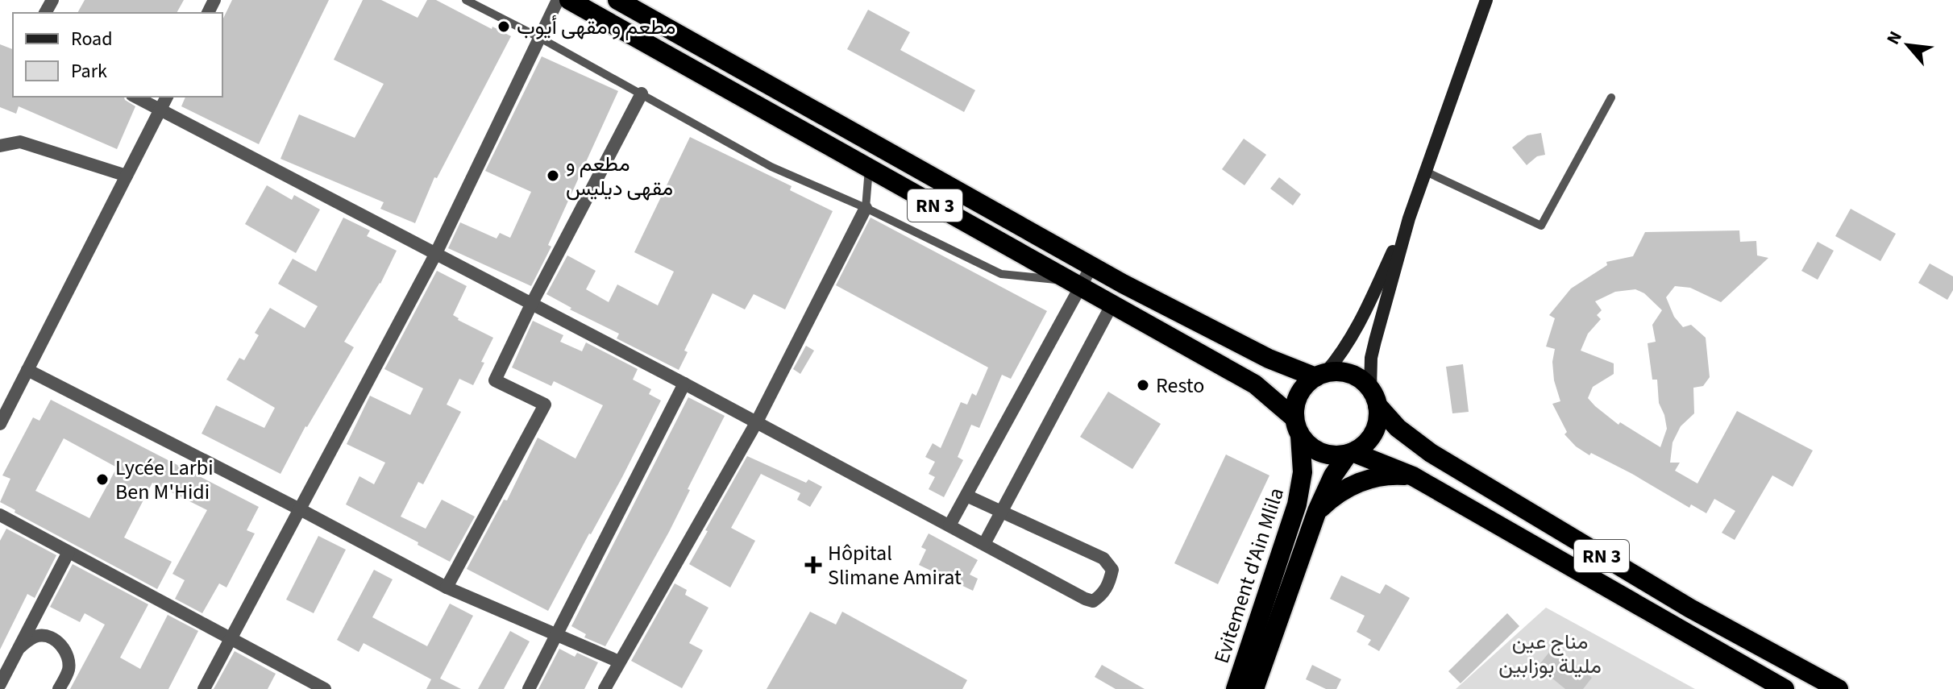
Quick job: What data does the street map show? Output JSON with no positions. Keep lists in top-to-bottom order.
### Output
{
  "streets": {
    "highway": ["RN 3", "Evitement d'Ain Mlila"]
  },
  "crossings": [
    ["RN 3", "Evitement d'Ain Mlila"]
  ],
  "parks": ["مناج عين مليلة بوزابين"],
  "places": {
    "other": [
      "مطعم و مقهى أيوب",
      "مطعم و مقهى ديليس",
      "Resto",
      "Lycée Larbi Ben M'Hidi"
    ],
    "health": ["Hôpital Slimane Amirat"]
  },
  "legend": ["Road", "Park"],
  "north": "top left"
}
